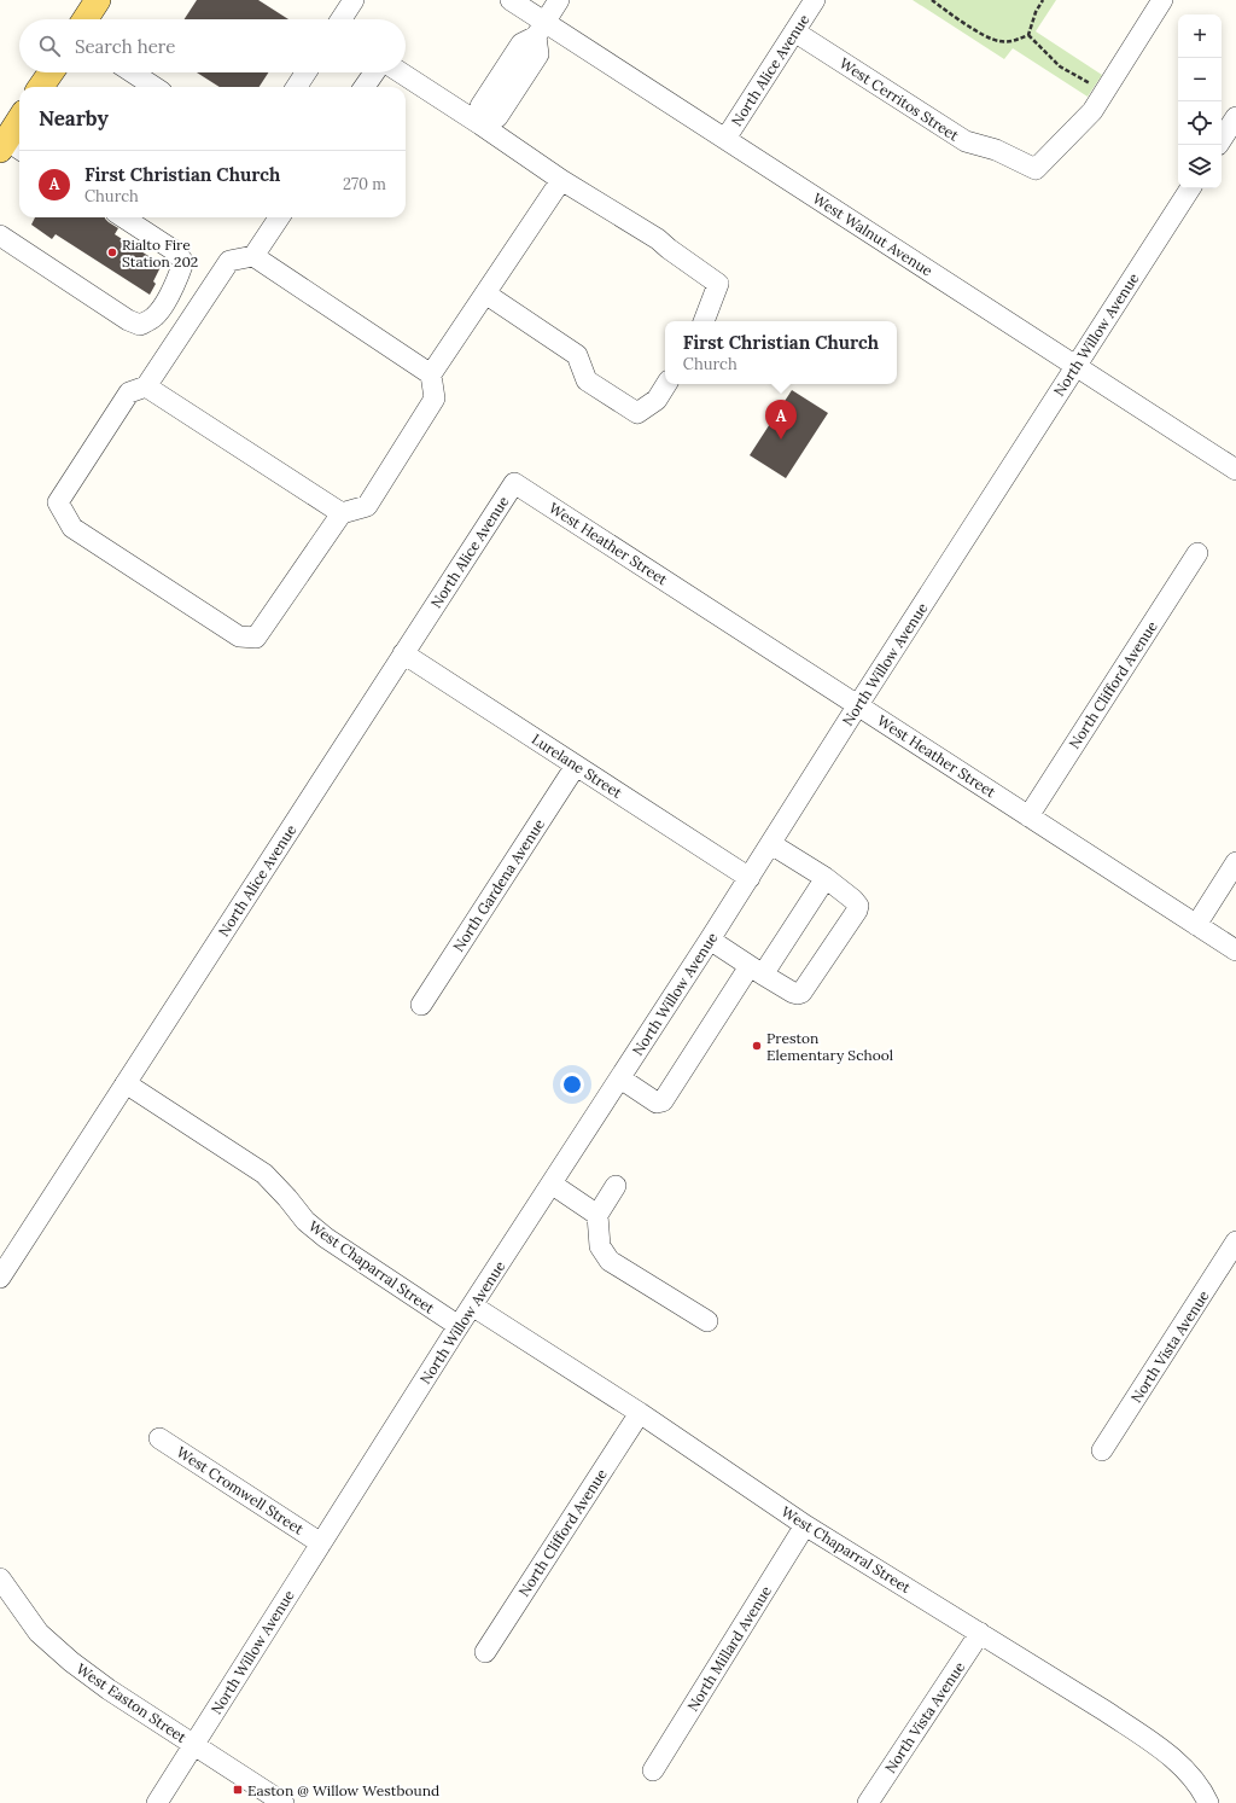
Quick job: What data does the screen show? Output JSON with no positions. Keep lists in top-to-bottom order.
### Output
{
  "streets": {
    "street": [
      "North Alice Avenue",
      "West Cerritos Street",
      "West Walnut Avenue",
      "North Willow Avenue",
      "West Heather Street",
      "North Clifford Avenue",
      "Lurelane Street",
      "North Gardena Avenue",
      "West Chaparral Street",
      "North Vista Avenue",
      "West Cromwell Street",
      "North Millard Avenue",
      "West Easton Street"
    ]
  },
  "crossings": [
    ["North Alice Avenue", "West Cerritos Street"],
    ["North Alice Avenue", "West Walnut Avenue"],
    ["North Alice Avenue", "West Heather Street"],
    ["North Alice Avenue", "Lurelane Street"],
    ["North Alice Avenue", "West Chaparral Street"],
    ["West Walnut Avenue", "North Willow Avenue"],
    ["North Willow Avenue", "West Heather Street"],
    ["North Willow Avenue", "Lurelane Street"],
    ["North Willow Avenue", "West Chaparral Street"],
    ["North Willow Avenue", "West Cromwell Street"],
    ["North Willow Avenue", "West Easton Street"],
    ["West Heather Street", "North Clifford Avenue"],
    ["North Clifford Avenue", "West Chaparral Street"],
    ["Lurelane Street", "North Gardena Avenue"],
    ["West Chaparral Street", "North Vista Avenue"],
    ["West Chaparral Street", "North Millard Avenue"]
  ],
  "places": {
    "other": ["Rialto Fire Station 202", "Preston Elementary School"],
    "transit": ["Easton @ Willow Westbound"]
  },
  "page": {
    "map_buttons": ["+", "−"],
    "search": "Search here",
    "heading": "Nearby",
    "list": [
      {
        "mark": "A",
        "name": "First Christian Church",
        "note": "Church",
        "value": "270 m"
      }
    ],
    "popup": ["First Christian Church", "Church"],
    "pins": "A"
  }
}
